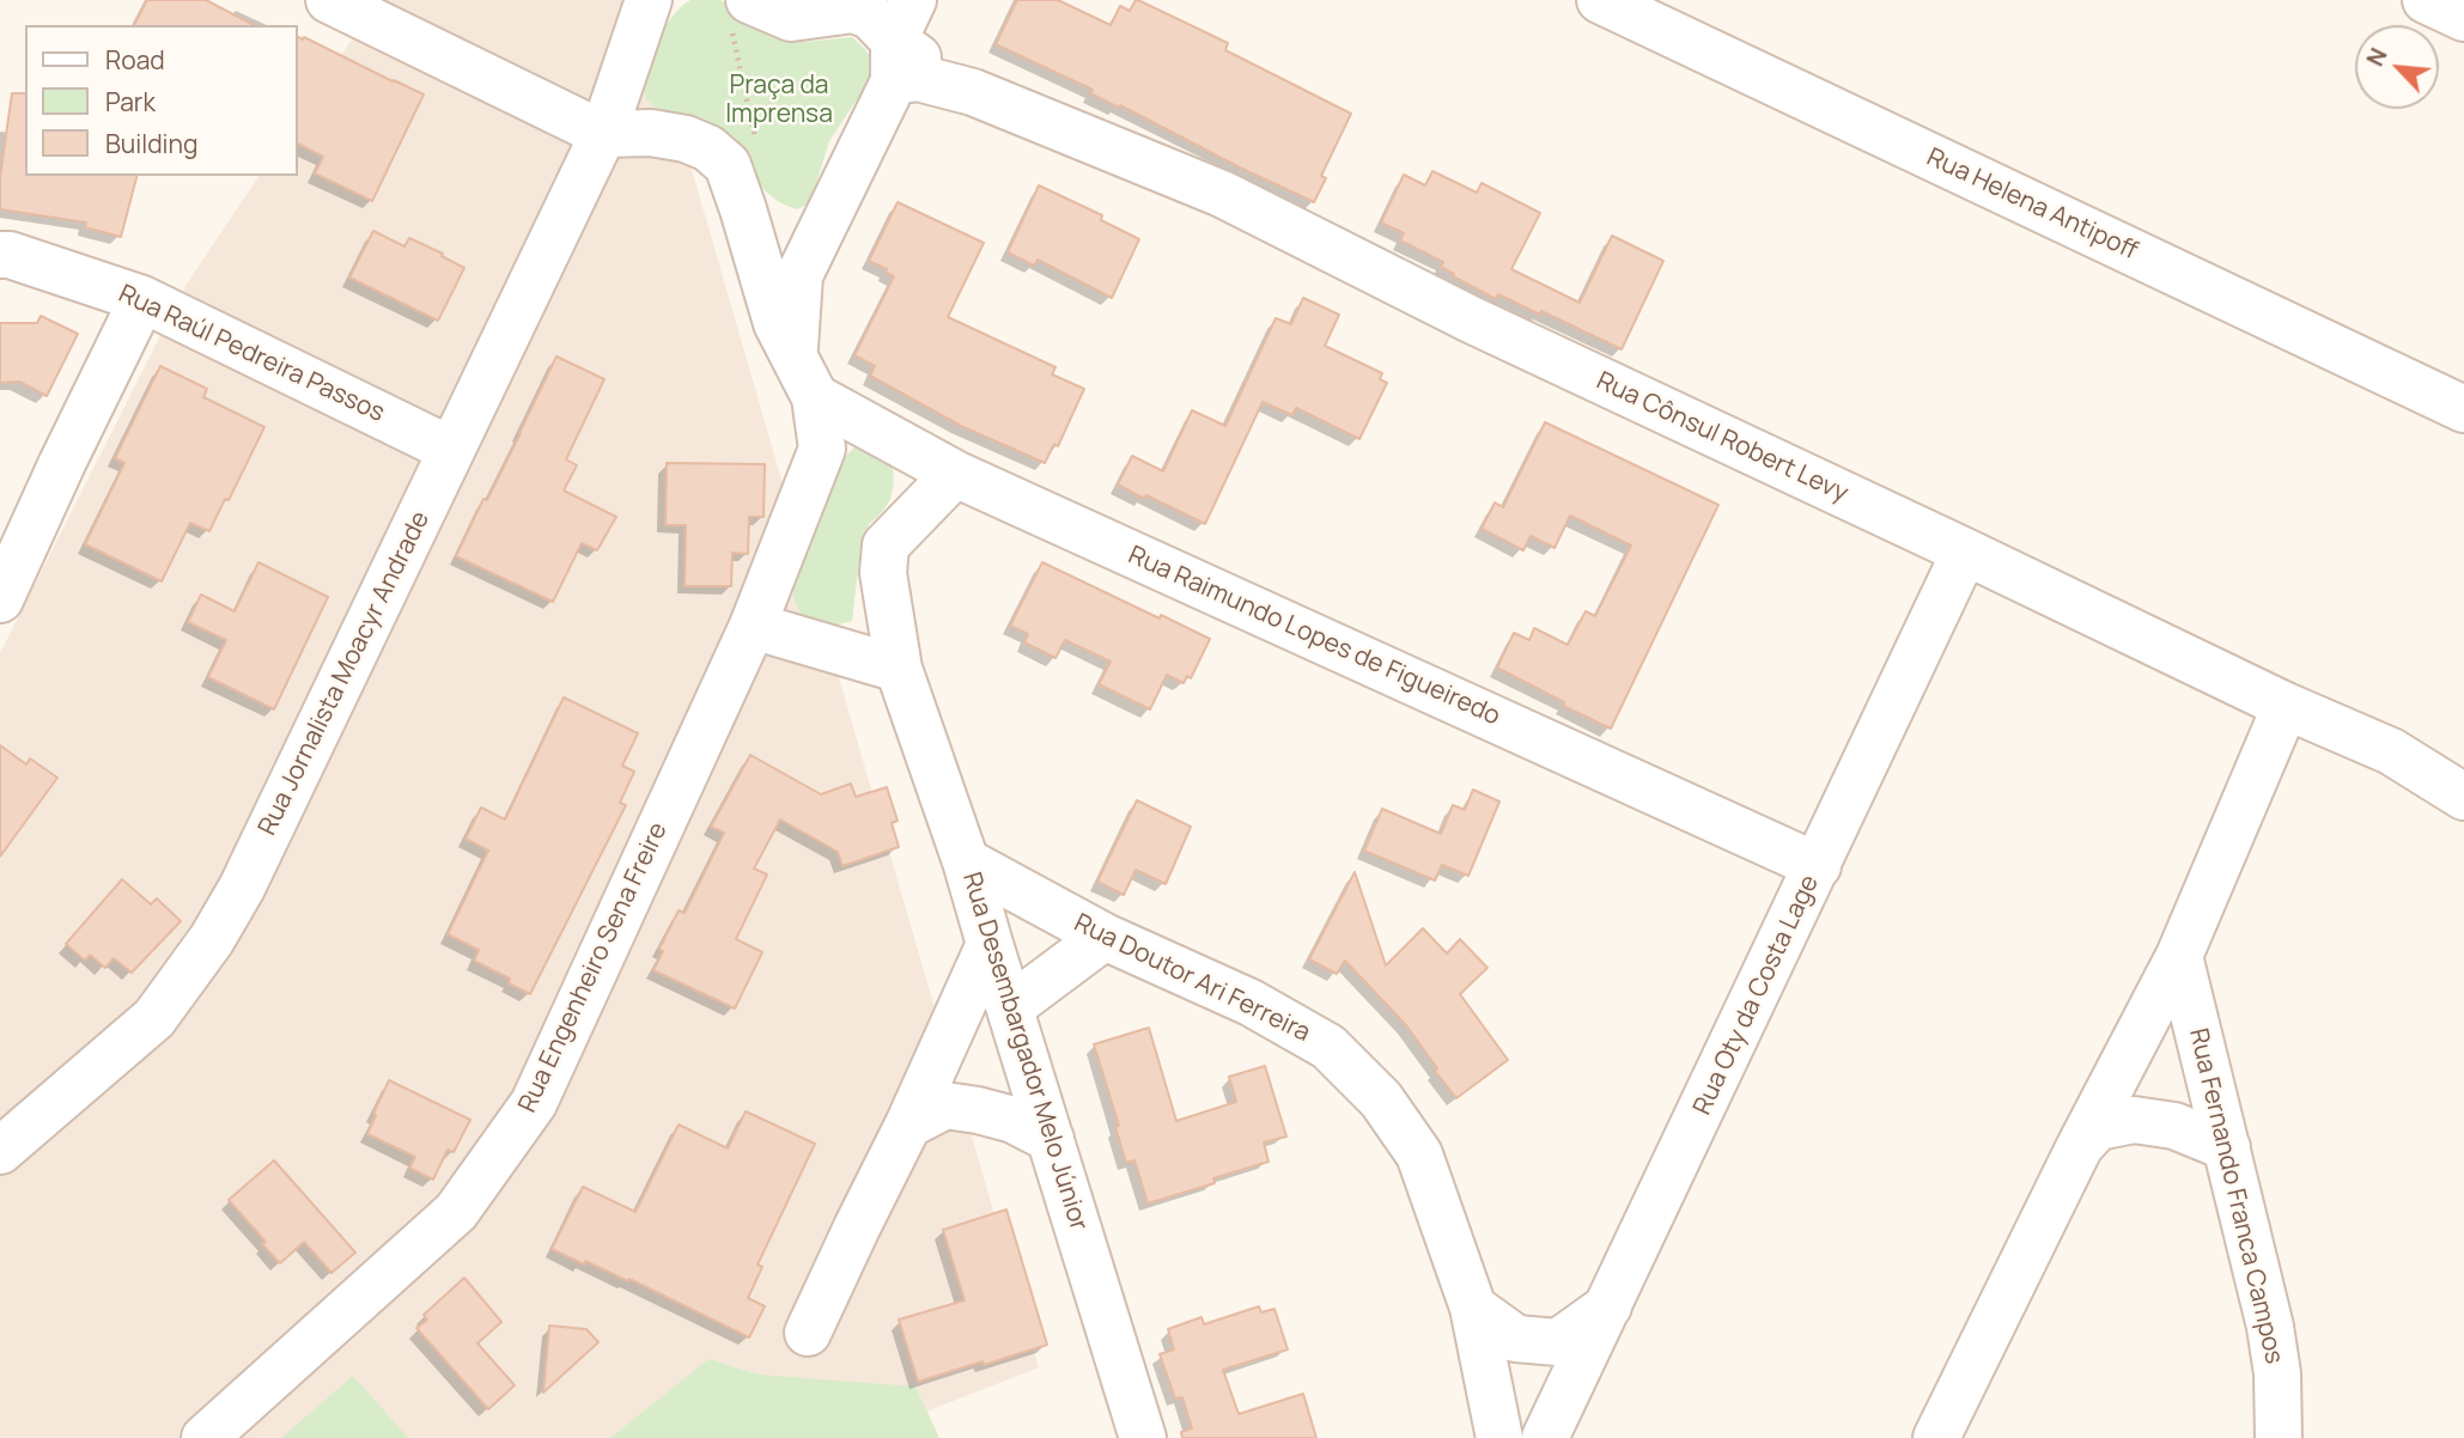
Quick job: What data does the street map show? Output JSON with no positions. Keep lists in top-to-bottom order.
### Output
{
  "streets": {
    "street": [
      "Rua Helena Antipoff",
      "Rua Raúl Pedreira Passos",
      "Rua Cônsul Robert Levy",
      "Rua Raimundo Lopes de Figueiredo",
      "Rua Jornalista Moacyr Andrade",
      "Rua Engenheiro Sena Freire",
      "Rua Doutor Ari Ferreira",
      "Rua Oty da Costa Lage",
      "Rua Desembargador Melo Júnior",
      "Rua Fernando Franca Campos"
    ]
  },
  "crossings": [
    ["Rua Raúl Pedreira Passos", "Rua Jornalista Moacyr Andrade"],
    ["Rua Cônsul Robert Levy", "Rua Oty da Costa Lage"],
    ["Rua Raimundo Lopes de Figueiredo", "Rua Engenheiro Sena Freire"],
    ["Rua Raimundo Lopes de Figueiredo", "Rua Oty da Costa Lage"],
    ["Rua Raimundo Lopes de Figueiredo", "Rua Desembargador Melo Júnior"],
    ["Rua Doutor Ari Ferreira", "Rua Desembargador Melo Júnior"]
  ],
  "parks": ["Praça da Imprensa"],
  "legend": ["Road", "Park", "Building"],
  "north": "top left"
}
